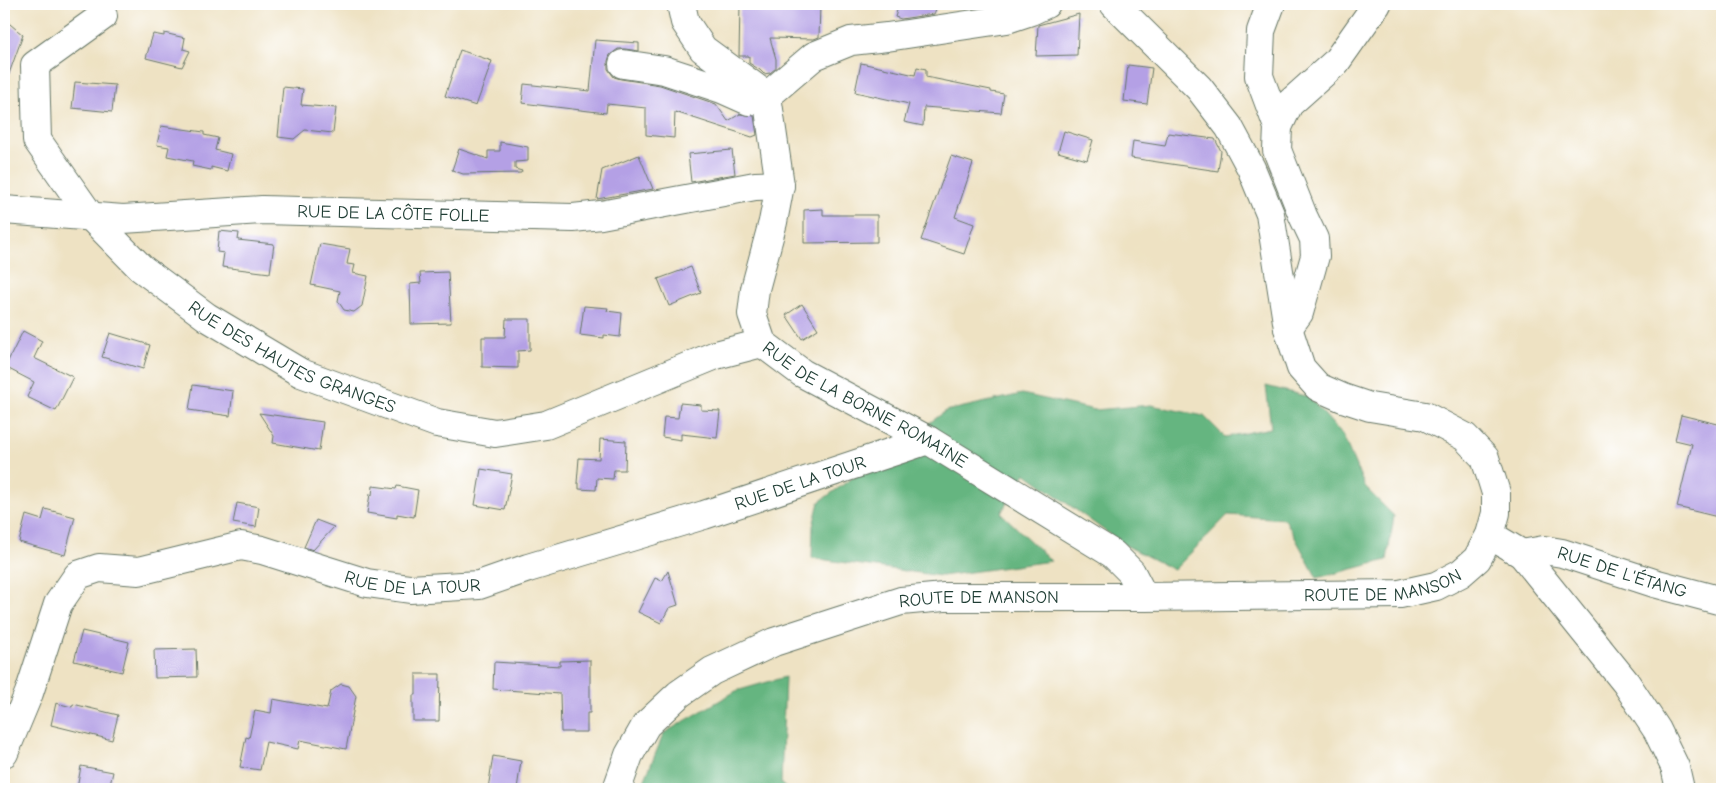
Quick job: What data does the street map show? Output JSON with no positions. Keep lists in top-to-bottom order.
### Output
{
  "streets": {
    "street": [
      "RUE DE LA CÔTE FOLLE",
      "RUE DES HAUTES GRANGES",
      "RUE DE LA BORNE ROMAINE",
      "RUE DE LA TOUR",
      "RUE DE L'ÉTANG",
      "ROUTE DE MANSON"
    ]
  },
  "crossings": [
    ["RUE DE LA CÔTE FOLLE", "RUE DES HAUTES GRANGES"],
    ["RUE DE LA CÔTE FOLLE", "RUE DE LA BORNE ROMAINE"],
    ["RUE DES HAUTES GRANGES", "RUE DE LA BORNE ROMAINE"],
    ["RUE DE LA BORNE ROMAINE", "RUE DE LA TOUR"],
    ["RUE DE LA BORNE ROMAINE", "ROUTE DE MANSON"]
  ]
}
